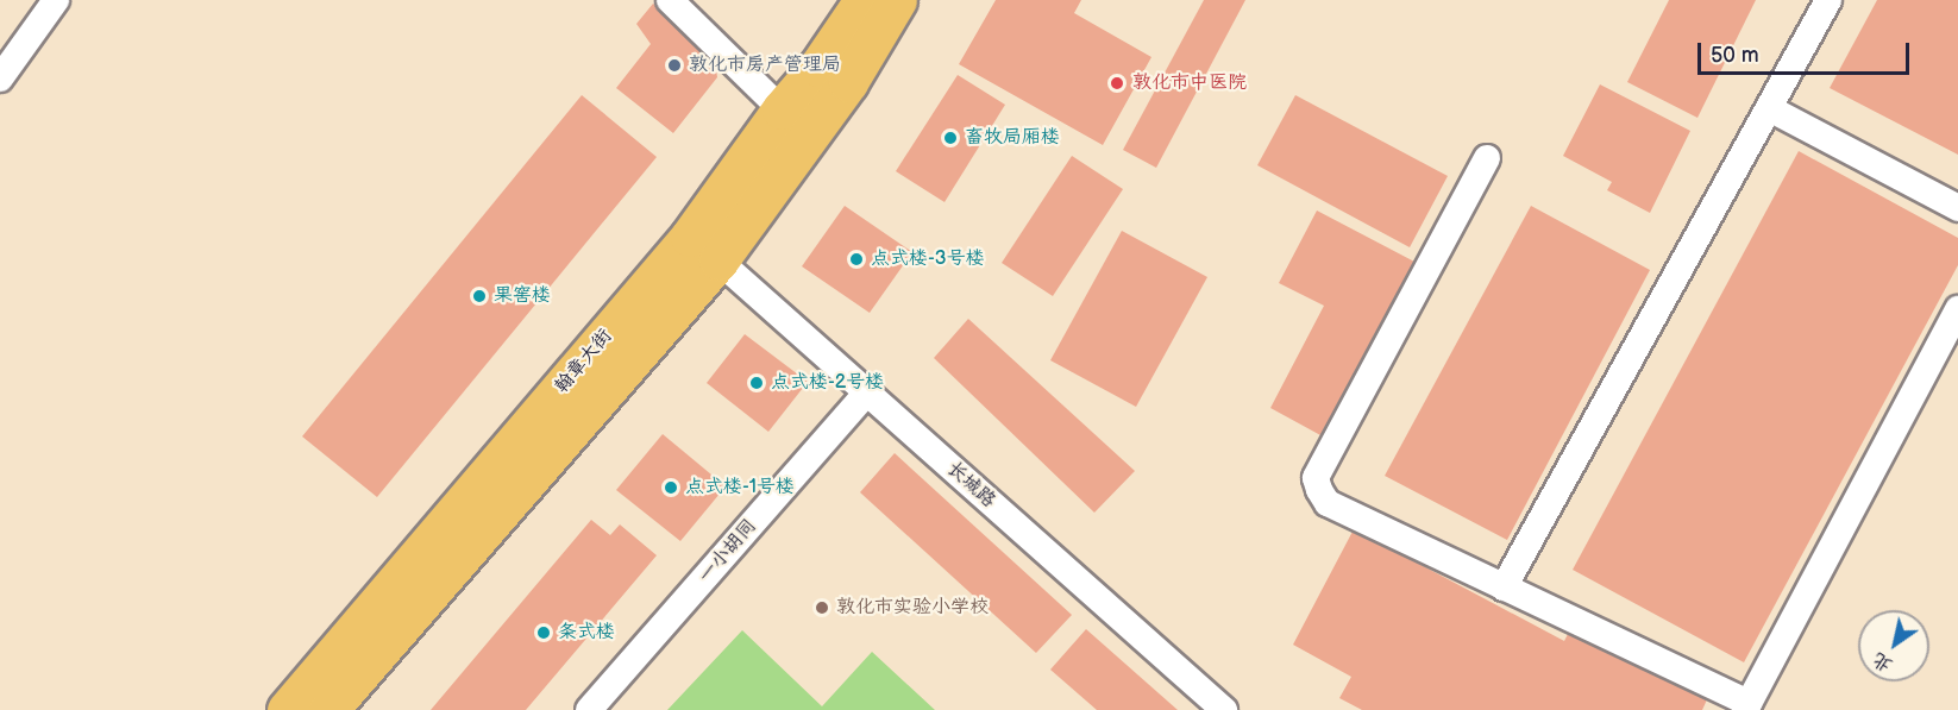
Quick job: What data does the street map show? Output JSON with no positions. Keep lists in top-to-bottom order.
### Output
{
  "streets": {
    "main road": ["翰章大街"],
    "street": ["长城路", "一小胡同"]
  },
  "crossings": [
    ["翰章大街", "长城路"],
    ["长城路", "一小胡同"]
  ],
  "places": [
    "敦化市房产管理局",
    "敦化市中医院",
    "畜牧局厢楼",
    "点式楼-3号楼",
    "果窖楼",
    "点式楼-2号楼",
    "点式楼-1号楼",
    "敦化市实验小学校",
    "条式楼"
  ],
  "scale_bar": "50 m",
  "north": "bottom left"
}
